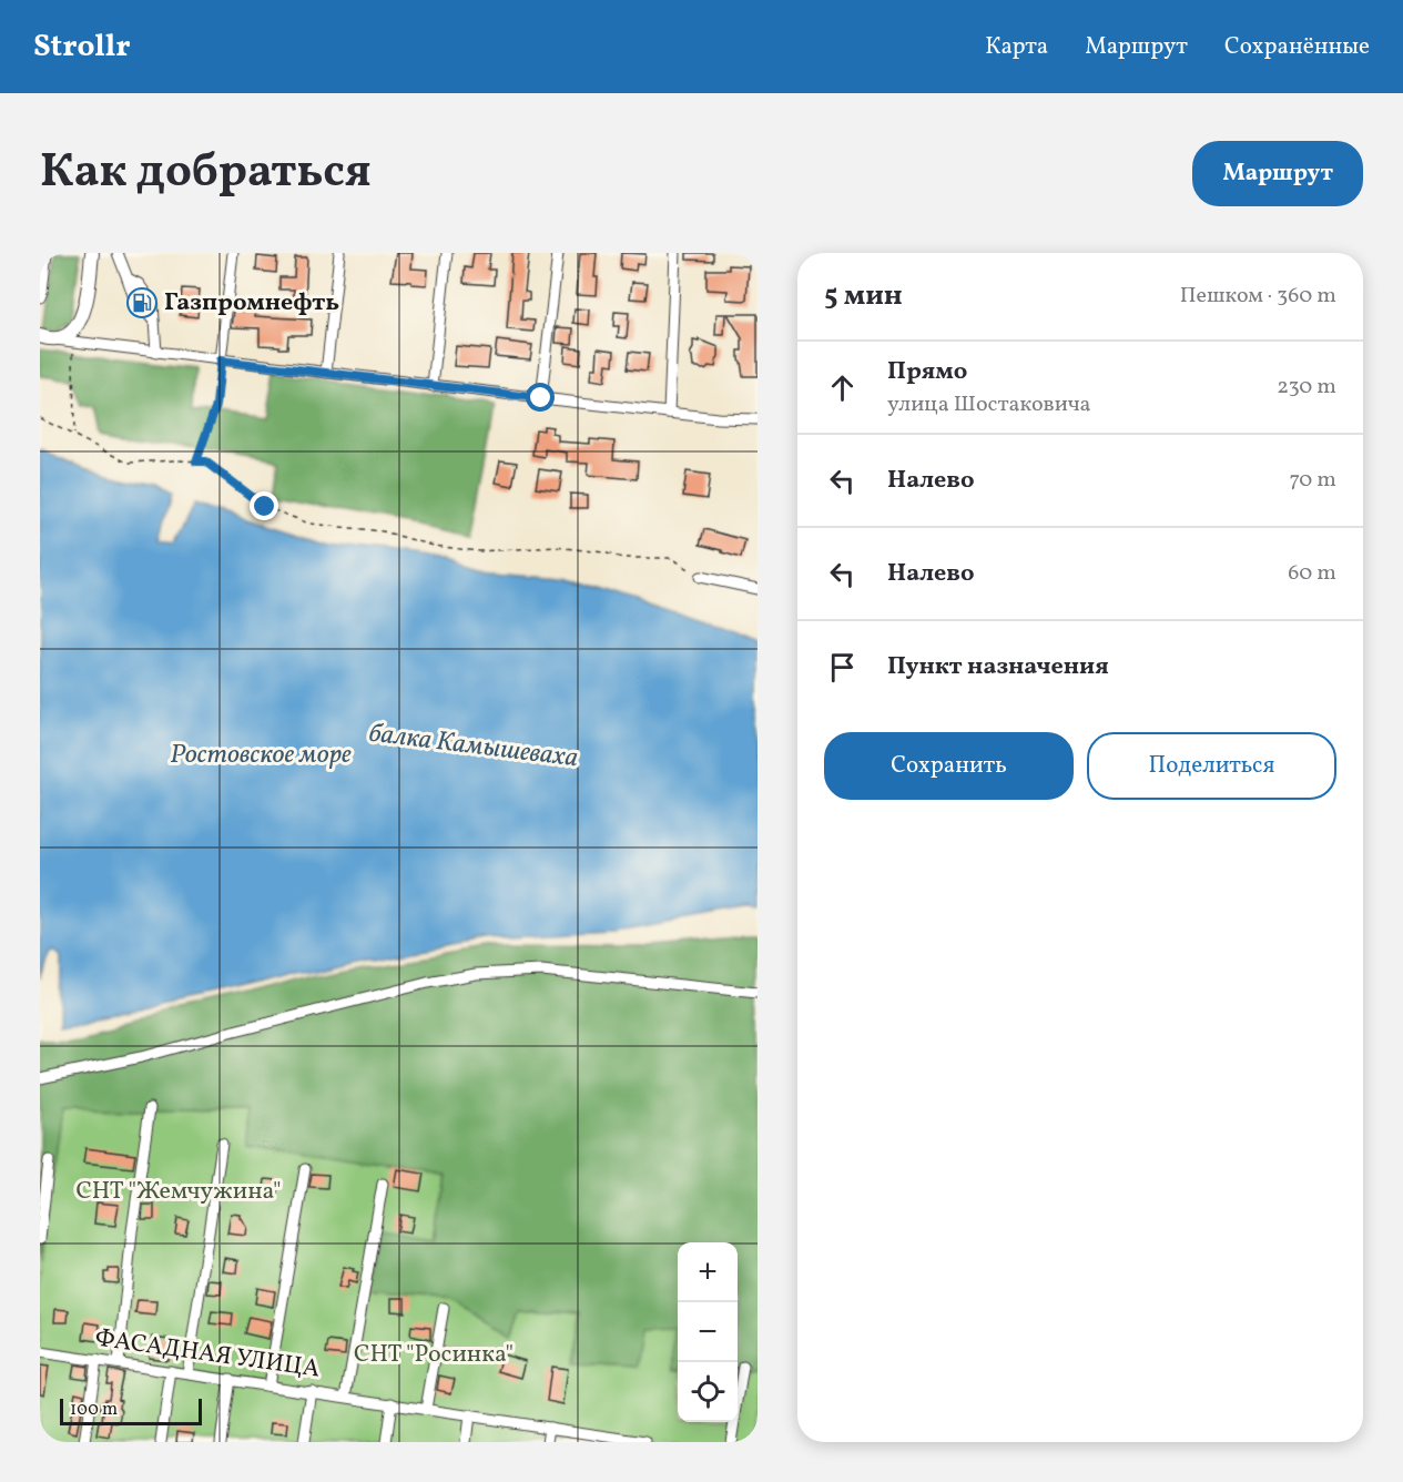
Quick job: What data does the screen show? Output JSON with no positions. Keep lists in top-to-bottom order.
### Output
{
  "streets": {
    "street": ["ФАСАДНАЯ УЛИЦА"]
  },
  "water": ["балка Камышеваха", "Ростовское море"],
  "parks": ["СНТ \"Жемчужина\"", "СНТ \"Росинка\""],
  "places": {
    "fuel station": ["Газпромнефть"]
  },
  "scale_bar": "100 m",
  "page": {
    "header": "Strollr",
    "nav": ["Карта", "Маршрут", "Сохранённые"],
    "title": "Как добраться",
    "buttons": [
      "Маршрут",
      ["Сохранить", "Поделиться"]
    ],
    "heading": ["5 мин", "Пешком · 360 m"],
    "list": [
      ["Прямо", "улица Шостаковича", "230 m"],
      ["Налево", "70 m"],
      ["Налево", "60 m"],
      "Пункт назначения"
    ],
    "map_buttons": ["+", "−"],
    "scale": "100 m"
  }
}
